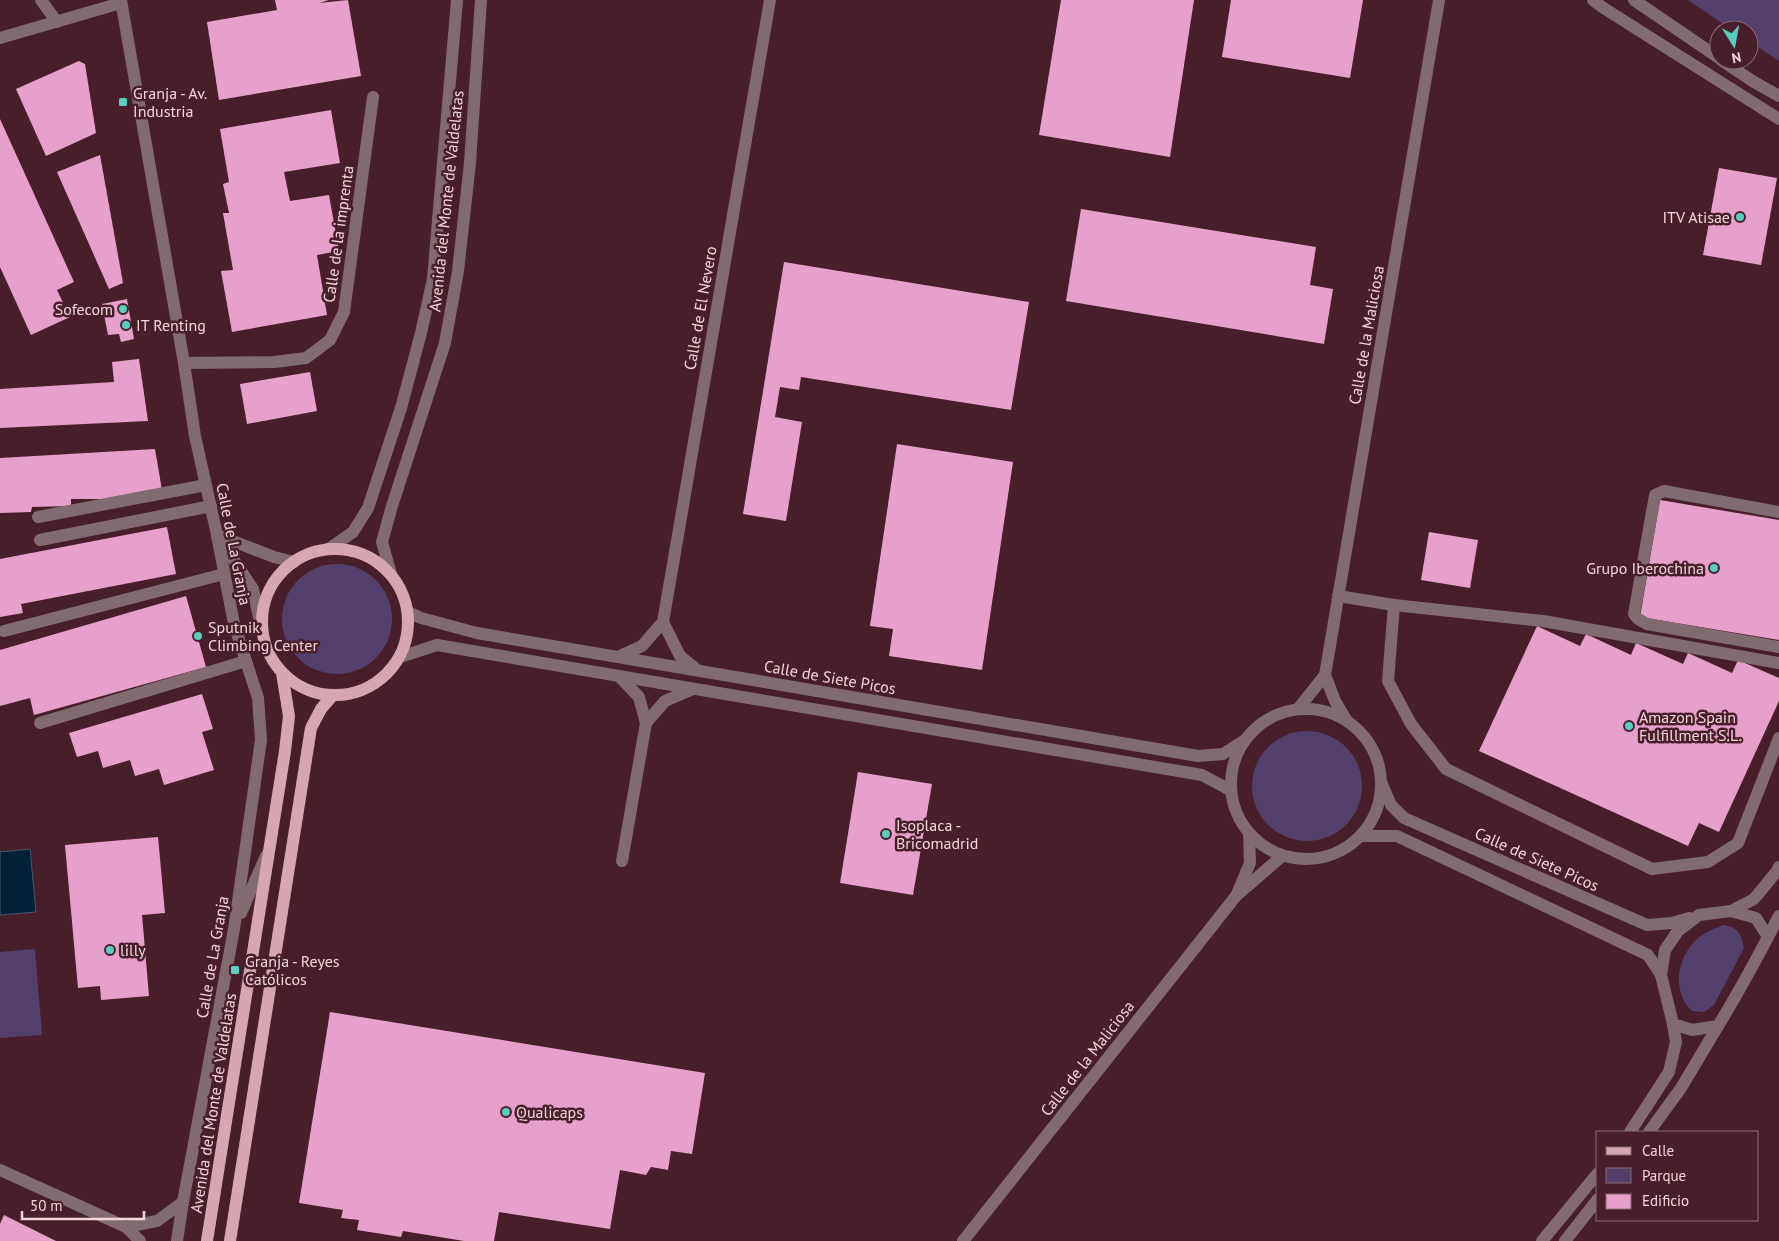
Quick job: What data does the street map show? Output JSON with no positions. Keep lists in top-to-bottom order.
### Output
{
  "streets": {
    "main road": ["Avenida del Monte de Valdelatas"],
    "street": [
      "Calle de la imprenta",
      "Calle de El Nevero",
      "Calle de la Maliciosa",
      "Calle de La Granja",
      "Calle de Siete Picos"
    ]
  },
  "crossings": [
    ["Avenida del Monte de Valdelatas", "Calle de Siete Picos"],
    ["Calle de la imprenta", "Calle de La Granja"],
    ["Calle de la Maliciosa", "Calle de Siete Picos"]
  ],
  "places": {
    "transit": ["Granja - Av. Industria", "Granja - Reyes Católicos"],
    "other": [
      "ITV Atisae",
      "Sofecom",
      "IT Renting",
      "Grupo Iberochina",
      "Sputnik Climbing Center",
      "Amazon Spain Fulfillment S.L.",
      "Isoplaca - Bricomadrid",
      "lilly",
      "Qualicaps"
    ]
  },
  "legend": ["Calle", "Parque", "Edificio"],
  "scale_bar": "50 m",
  "north": "bottom"
}
